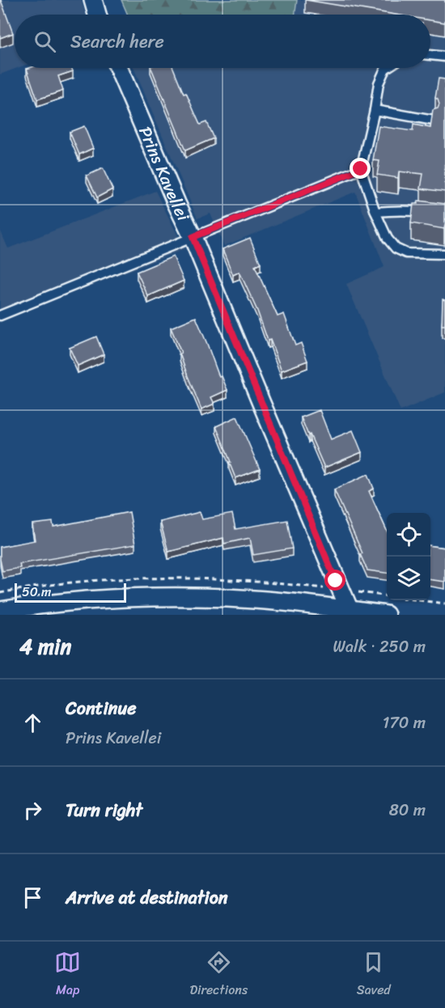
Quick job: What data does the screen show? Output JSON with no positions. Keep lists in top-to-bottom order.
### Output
{
  "streets": {
    "street": ["Prins Kavellei"]
  },
  "scale_bar": "50 m",
  "page": {
    "search": "Search here",
    "scale": "50 m",
    "heading": ["4 min", "Walk · 250 m"],
    "list": [
      ["Continue", "Prins Kavellei", "170 m"],
      ["Turn right", "80 m"],
      "Arrive at destination"
    ],
    "nav": ["Map", "Directions", "Saved"]
  }
}
